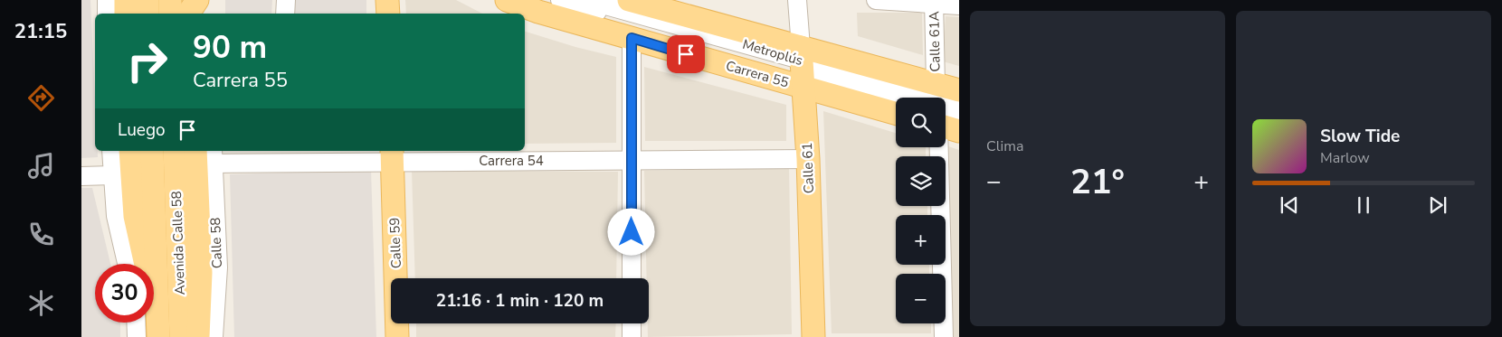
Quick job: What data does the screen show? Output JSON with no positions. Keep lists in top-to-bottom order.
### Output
{
  "streets": {
    "main road": [
      "Carrera 55",
      "Calle 61",
      "Avenida Calle 58",
      "Calle 59"
    ],
    "street": [
      "Calle 61A",
      "Metroplús",
      "Carrera 54",
      "Calle 58"
    ]
  },
  "crossings": [
    ["Calle 61A", "Carrera 55"],
    ["Metroplús", "Carrera 55"],
    ["Metroplús", "Calle 61"],
    ["Carrera 55", "Calle 61"],
    ["Carrera 54", "Calle 61"],
    ["Carrera 54", "Calle 58"],
    ["Carrera 54", "Calle 59"]
  ],
  "page": {
    "tabs": "21:15",
    "tile": "Clima",
    "turn": ["90 m", "Carrera 55"],
    "map_buttons": ["+", "−"],
    "then": "Luego",
    "song": ["Slow Tide", "Marlow"],
    "heat": ["−", "21°", "+"],
    "limit": "30",
    "trip": "21:16 · 1 min · 120 m"
  }
}
